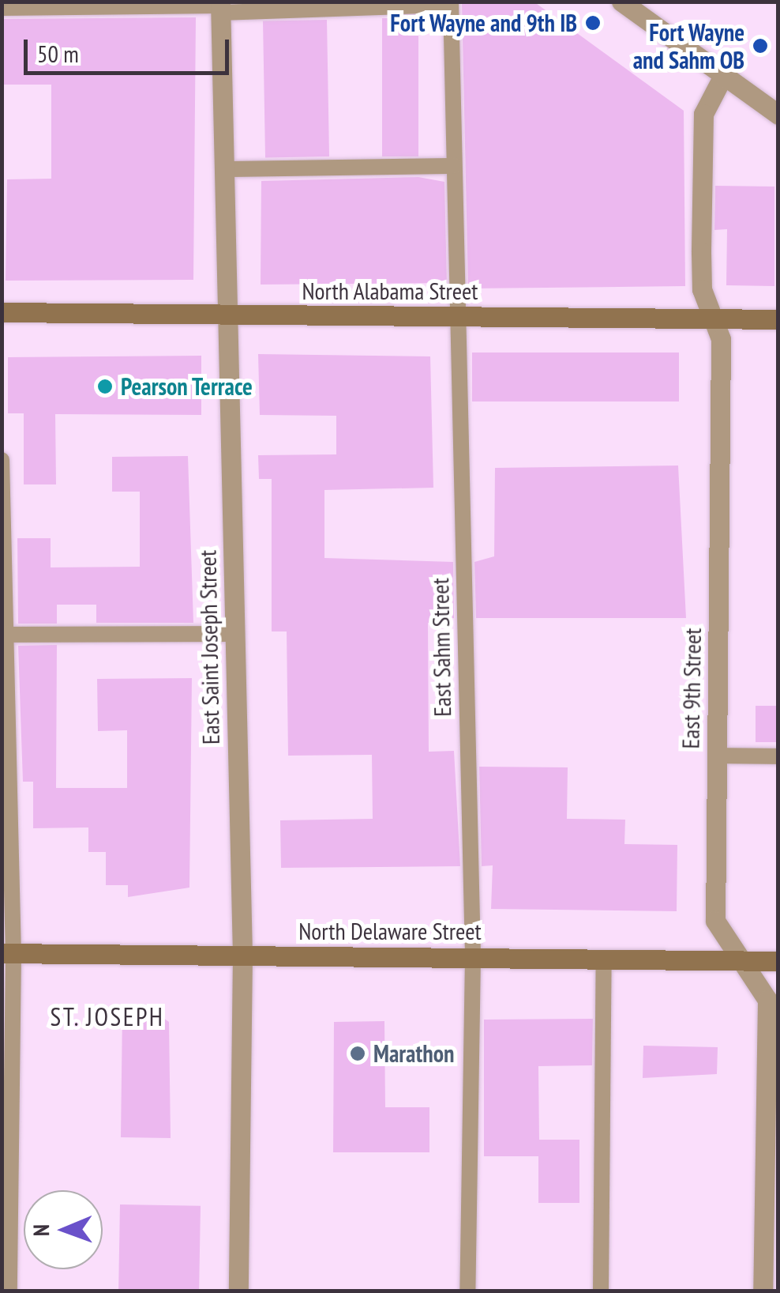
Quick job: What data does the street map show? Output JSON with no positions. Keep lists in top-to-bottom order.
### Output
{
  "streets": {
    "main road": ["North Alabama Street", "North Delaware Street"],
    "street": ["East Saint Joseph Street", "East 9th Street"],
    "lane": ["East Sahm Street"]
  },
  "crossings": [
    ["North Alabama Street", "East Saint Joseph Street"],
    ["North Alabama Street", "East Sahm Street"],
    ["North Alabama Street", "East 9th Street"],
    ["East Saint Joseph Street", "North Delaware Street"],
    ["East Sahm Street", "North Delaware Street"],
    ["East 9th Street", "North Delaware Street"]
  ],
  "districts": ["ST. JOSEPH"],
  "places": [
    "Fort Wayne and 9th IB",
    "Fort Wayne and Sahm OB",
    "Pearson Terrace",
    "Marathon"
  ],
  "scale_bar": "50 m",
  "north": "left"
}
